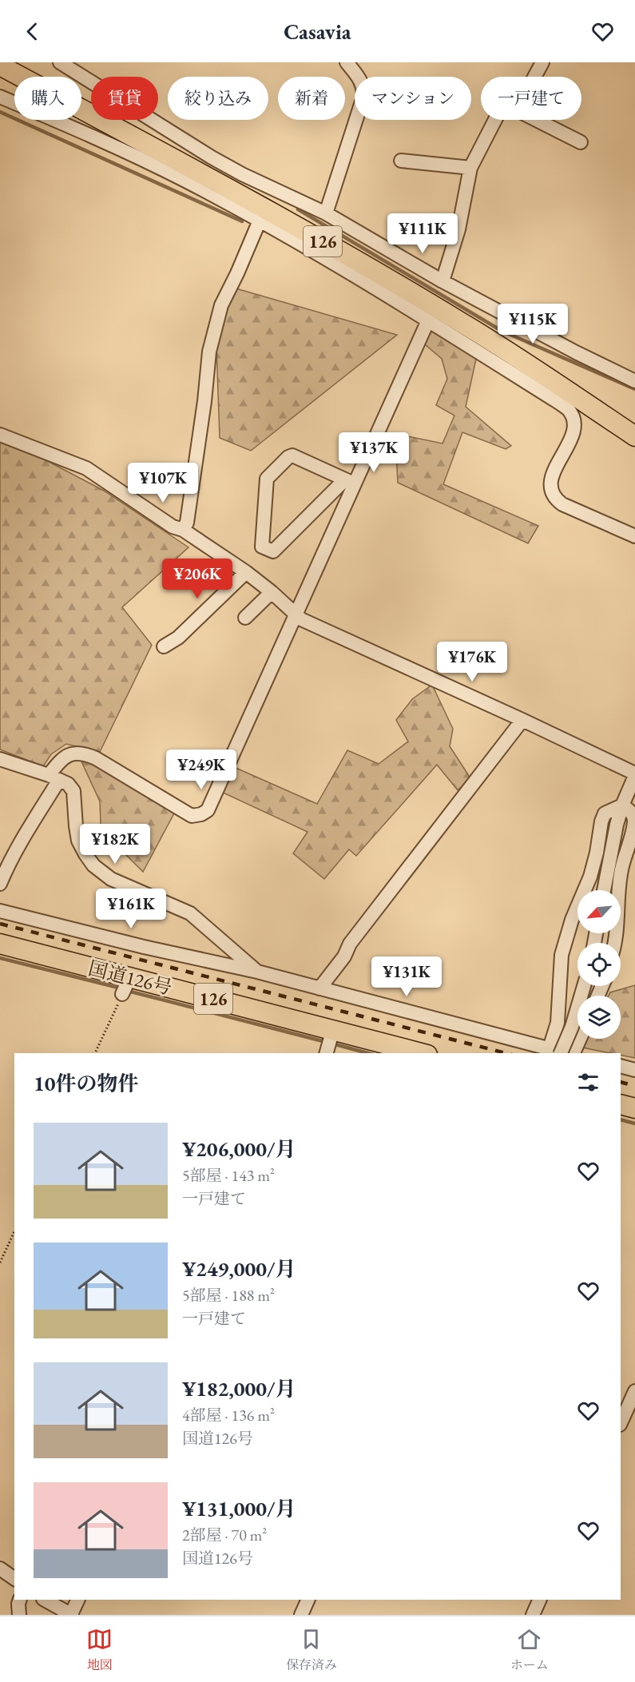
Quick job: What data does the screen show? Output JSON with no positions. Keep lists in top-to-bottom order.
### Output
{
  "streets": {
    "highway": ["126", "国道126号"]
  },
  "north": "bottom left",
  "page": {
    "header": "Casavia",
    "chip": [
      "購入",
      "賃貸",
      "絞り込み",
      "新着",
      "マンション",
      "一戸建て"
    ],
    "price": [
      "¥111K",
      "¥115K",
      "¥137K",
      "¥107K",
      "¥206K",
      "¥176K",
      "¥249K",
      "¥182K",
      "¥161K",
      "¥131K"
    ],
    "heading": "10件の物件",
    "list": [
      {
        "name": "¥206,000/月",
        "note": "5部屋 · 143 m² · 一戸建て"
      },
      {
        "name": "¥249,000/月",
        "note": "5部屋 · 188 m² · 一戸建て"
      },
      {
        "name": "¥182,000/月",
        "note": "4部屋 · 136 m² · 国道126号"
      },
      {
        "name": "¥131,000/月",
        "note": "2部屋 · 70 m² · 国道126号"
      }
    ],
    "tabs": ["地図", "保存済み", "ホーム"]
  }
}
